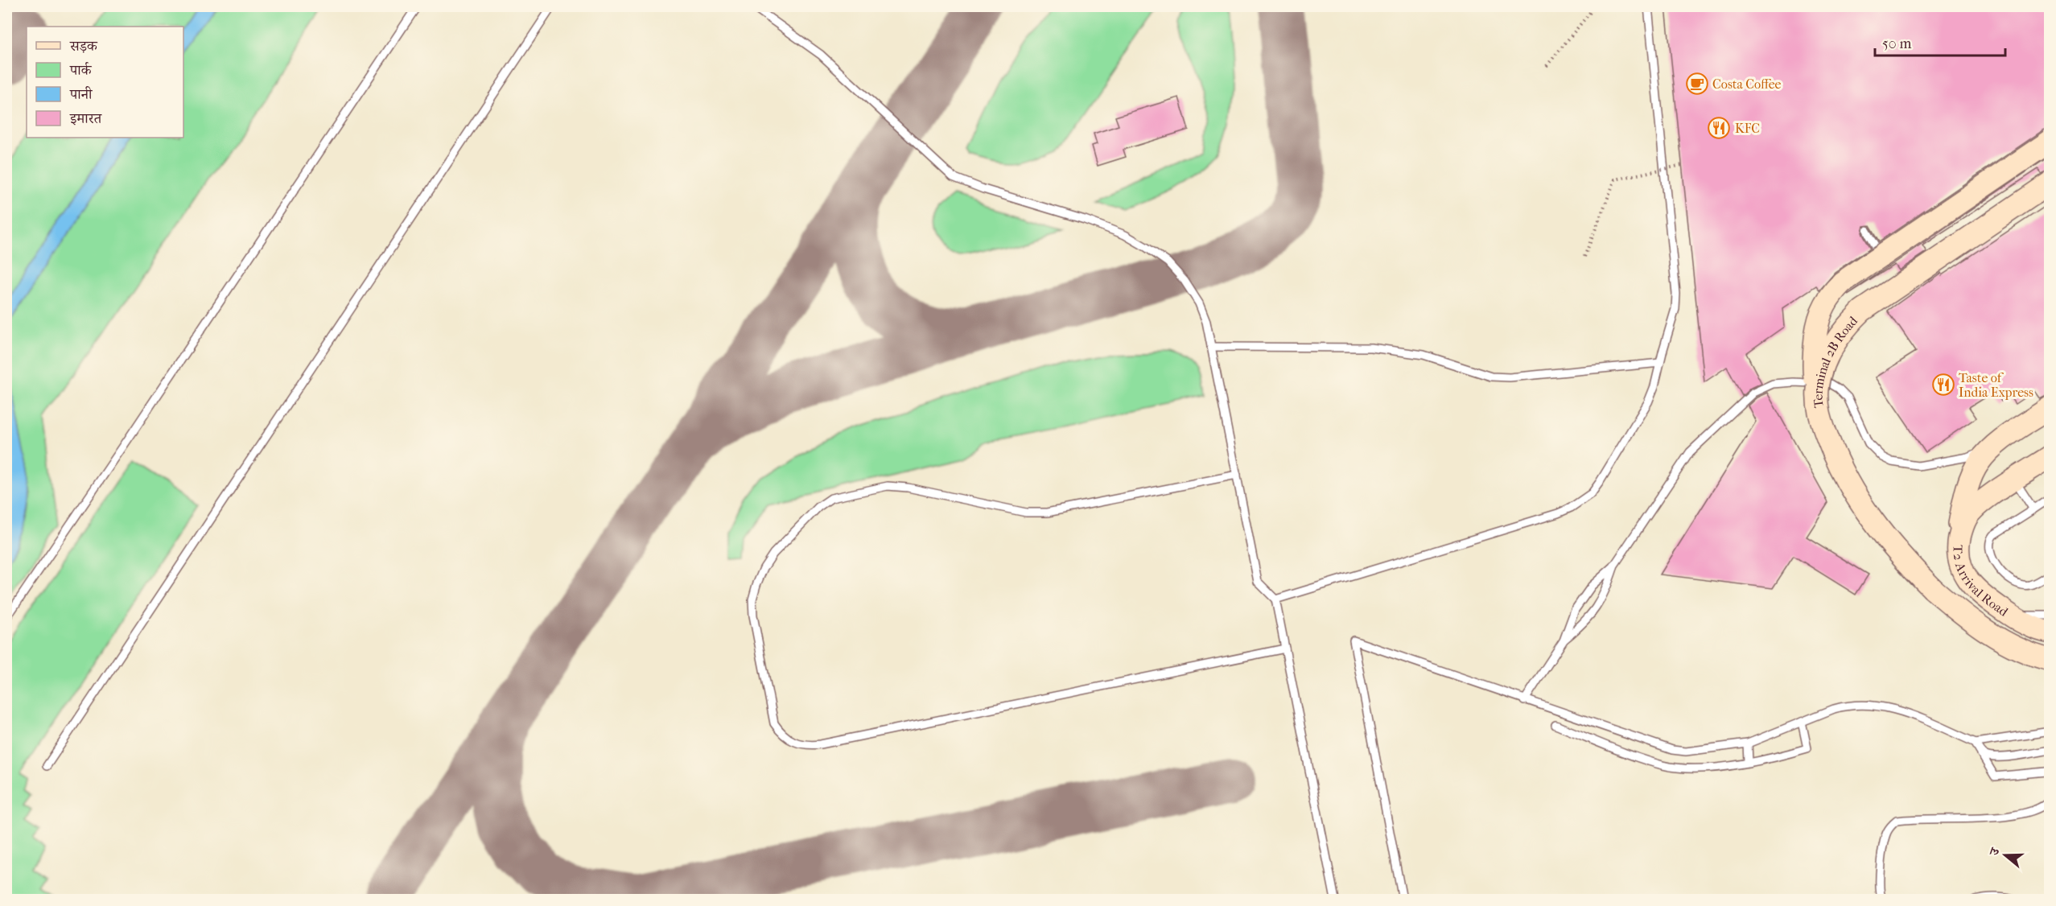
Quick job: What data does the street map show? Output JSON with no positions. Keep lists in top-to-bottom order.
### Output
{
  "streets": {
    "main road": ["Terminal 2B Road", "T2 Arrival Road"]
  },
  "places": {
    "cafe": ["Costa Coffee"],
    "restaurant": ["KFC", "Taste of India Express"]
  },
  "legend": [
    "सड़क",
    "पार्क",
    "पानी",
    "इमारत"
  ],
  "scale_bar": "50 m",
  "north": "left"
}
